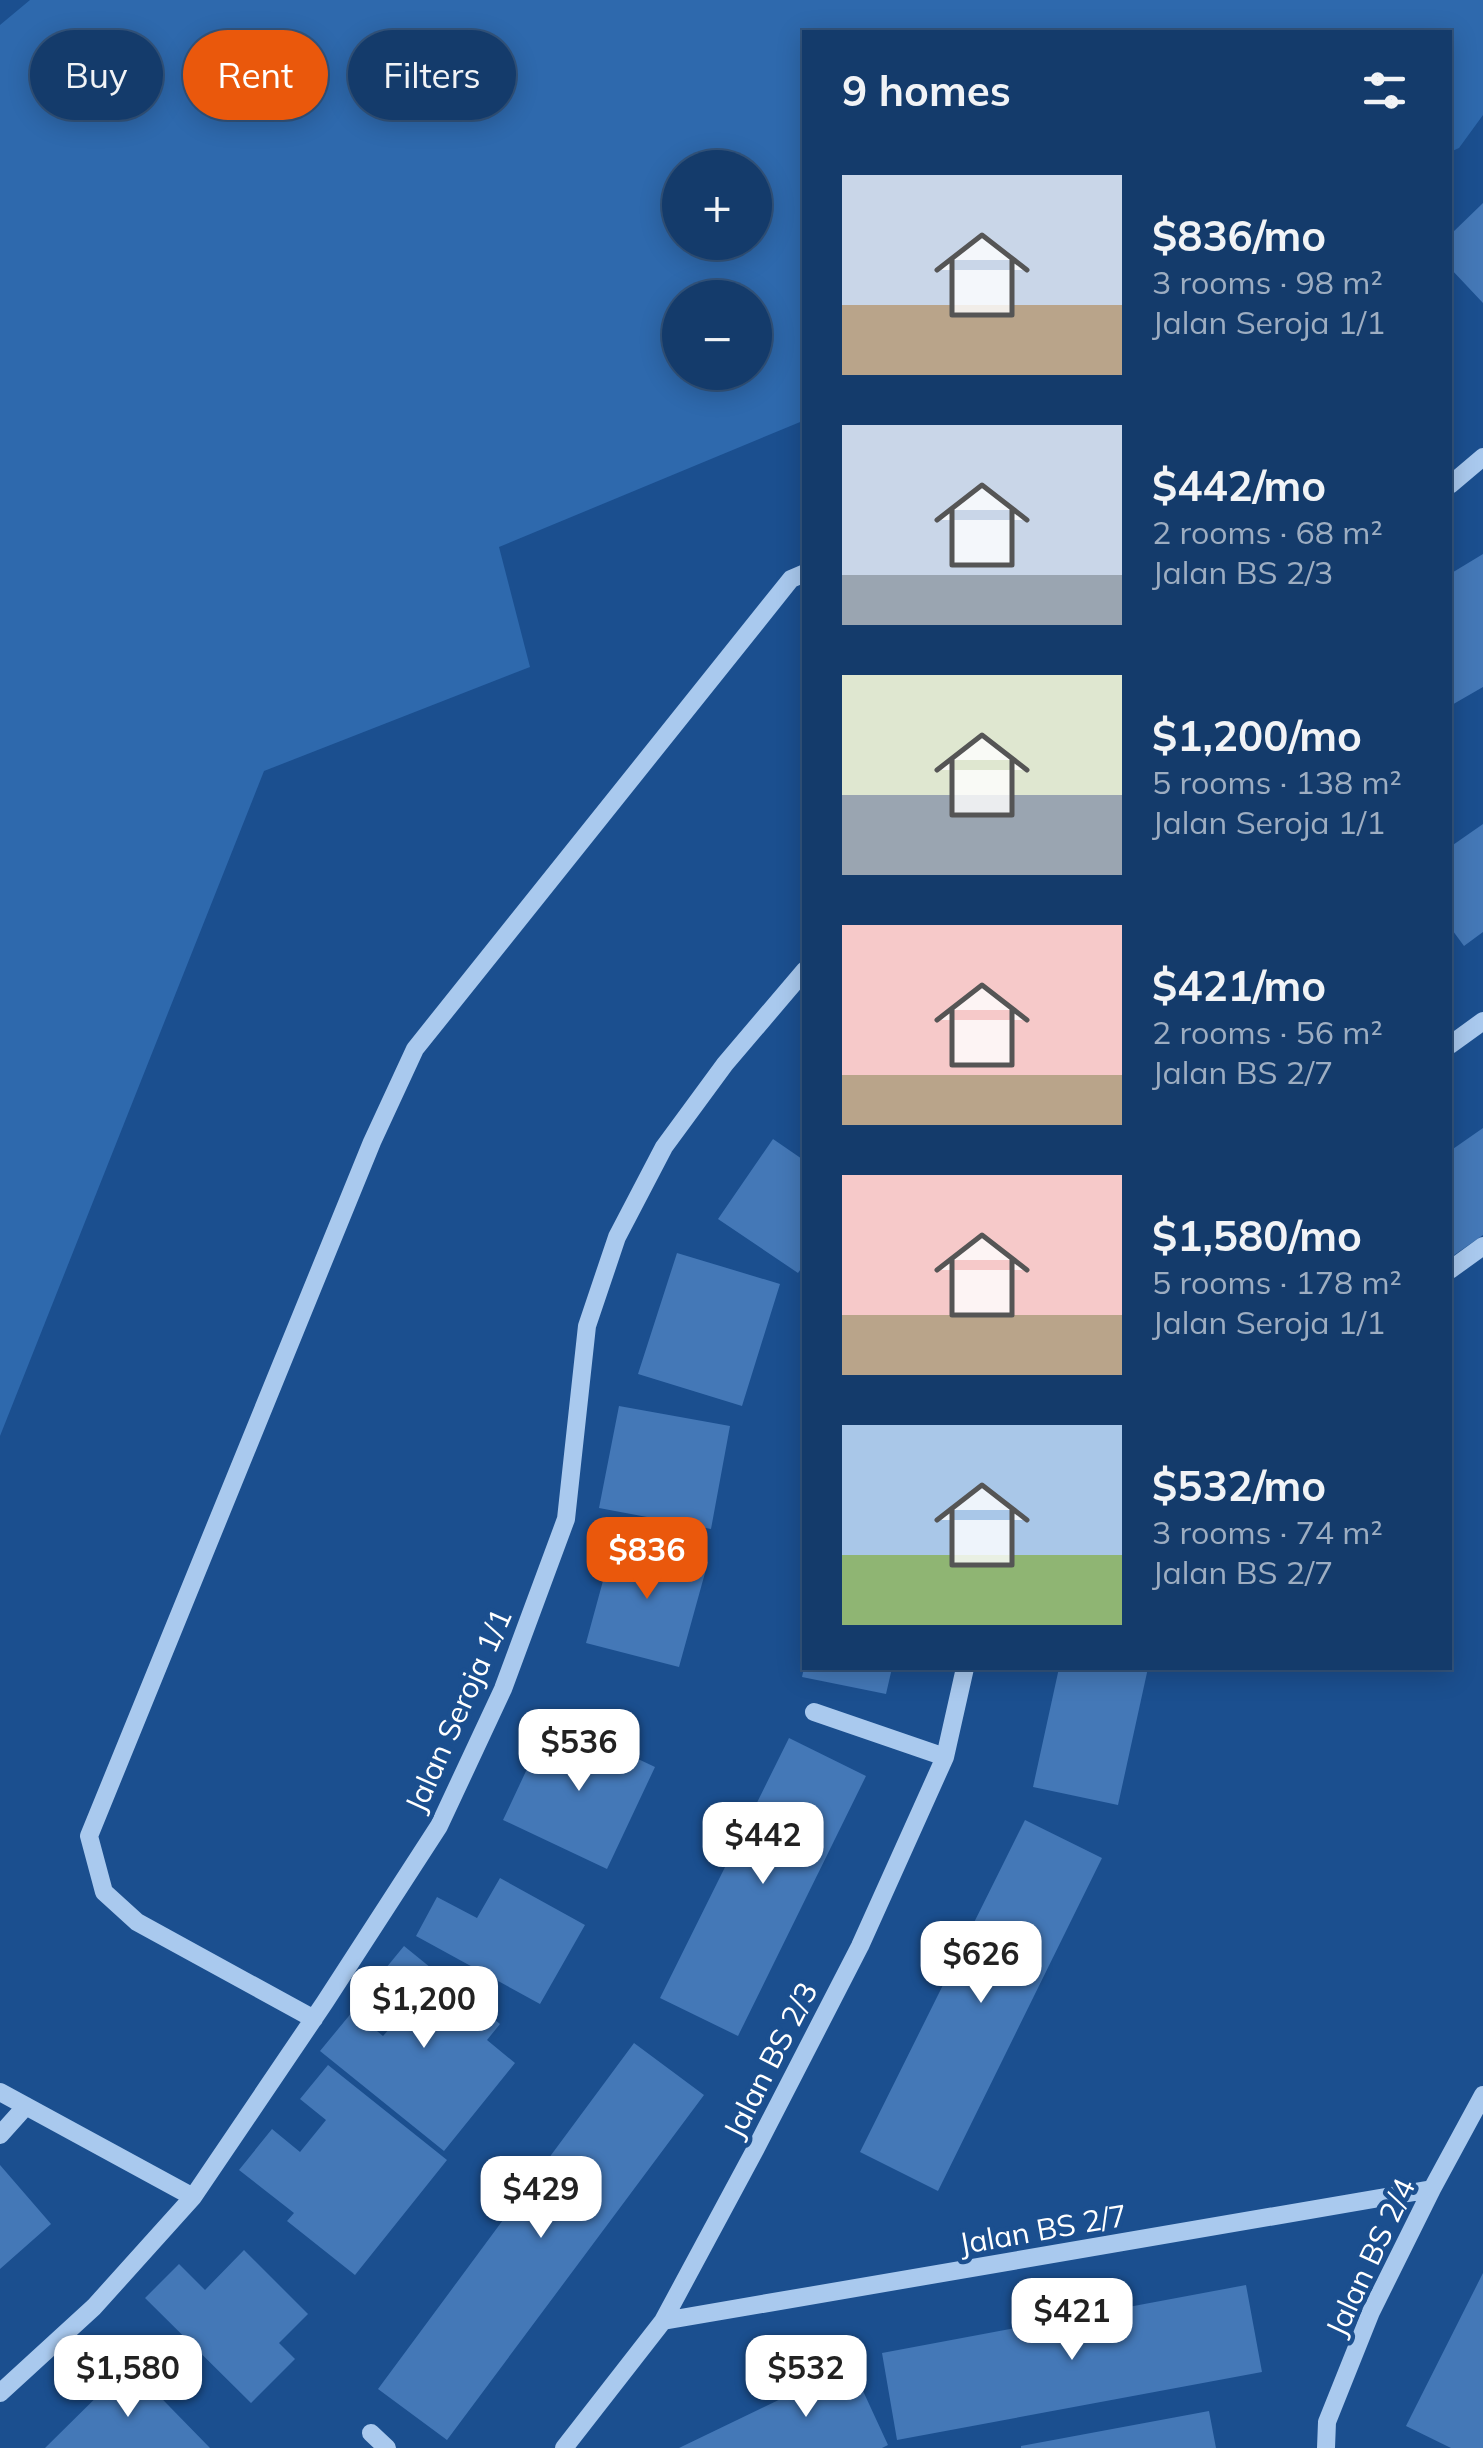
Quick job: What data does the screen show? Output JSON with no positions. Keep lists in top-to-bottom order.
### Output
{
  "streets": {
    "street": [
      "Jalan Seroja 1/1",
      "Jalan BS 2/3",
      "Jalan BS 2/7",
      "Jalan BS 2/4"
    ]
  },
  "crossings": [
    ["Jalan BS 2/3", "Jalan BS 2/7"],
    ["Jalan BS 2/7", "Jalan BS 2/4"]
  ],
  "page": {
    "chip": ["Buy", "Rent", "Filters"],
    "heading": "9 homes",
    "map_buttons": ["+", "−"],
    "list": [
      {
        "name": "$836/mo",
        "note": "3 rooms · 98 m² · Jalan Seroja 1/1"
      },
      {
        "name": "$442/mo",
        "note": "2 rooms · 68 m² · Jalan BS 2/3"
      },
      {
        "name": "$1,200/mo",
        "note": "5 rooms · 138 m² · Jalan Seroja 1/1"
      },
      {
        "name": "$421/mo",
        "note": "2 rooms · 56 m² · Jalan BS 2/7"
      },
      {
        "name": "$1,580/mo",
        "note": "5 rooms · 178 m² · Jalan Seroja 1/1"
      },
      {
        "name": "$532/mo",
        "note": "3 rooms · 74 m² · Jalan BS 2/7"
      }
    ],
    "price": [
      "$836",
      "$536",
      "$442",
      "$626",
      "$1,200",
      "$429",
      "$421",
      "$1,580",
      "$532"
    ]
  }
}
